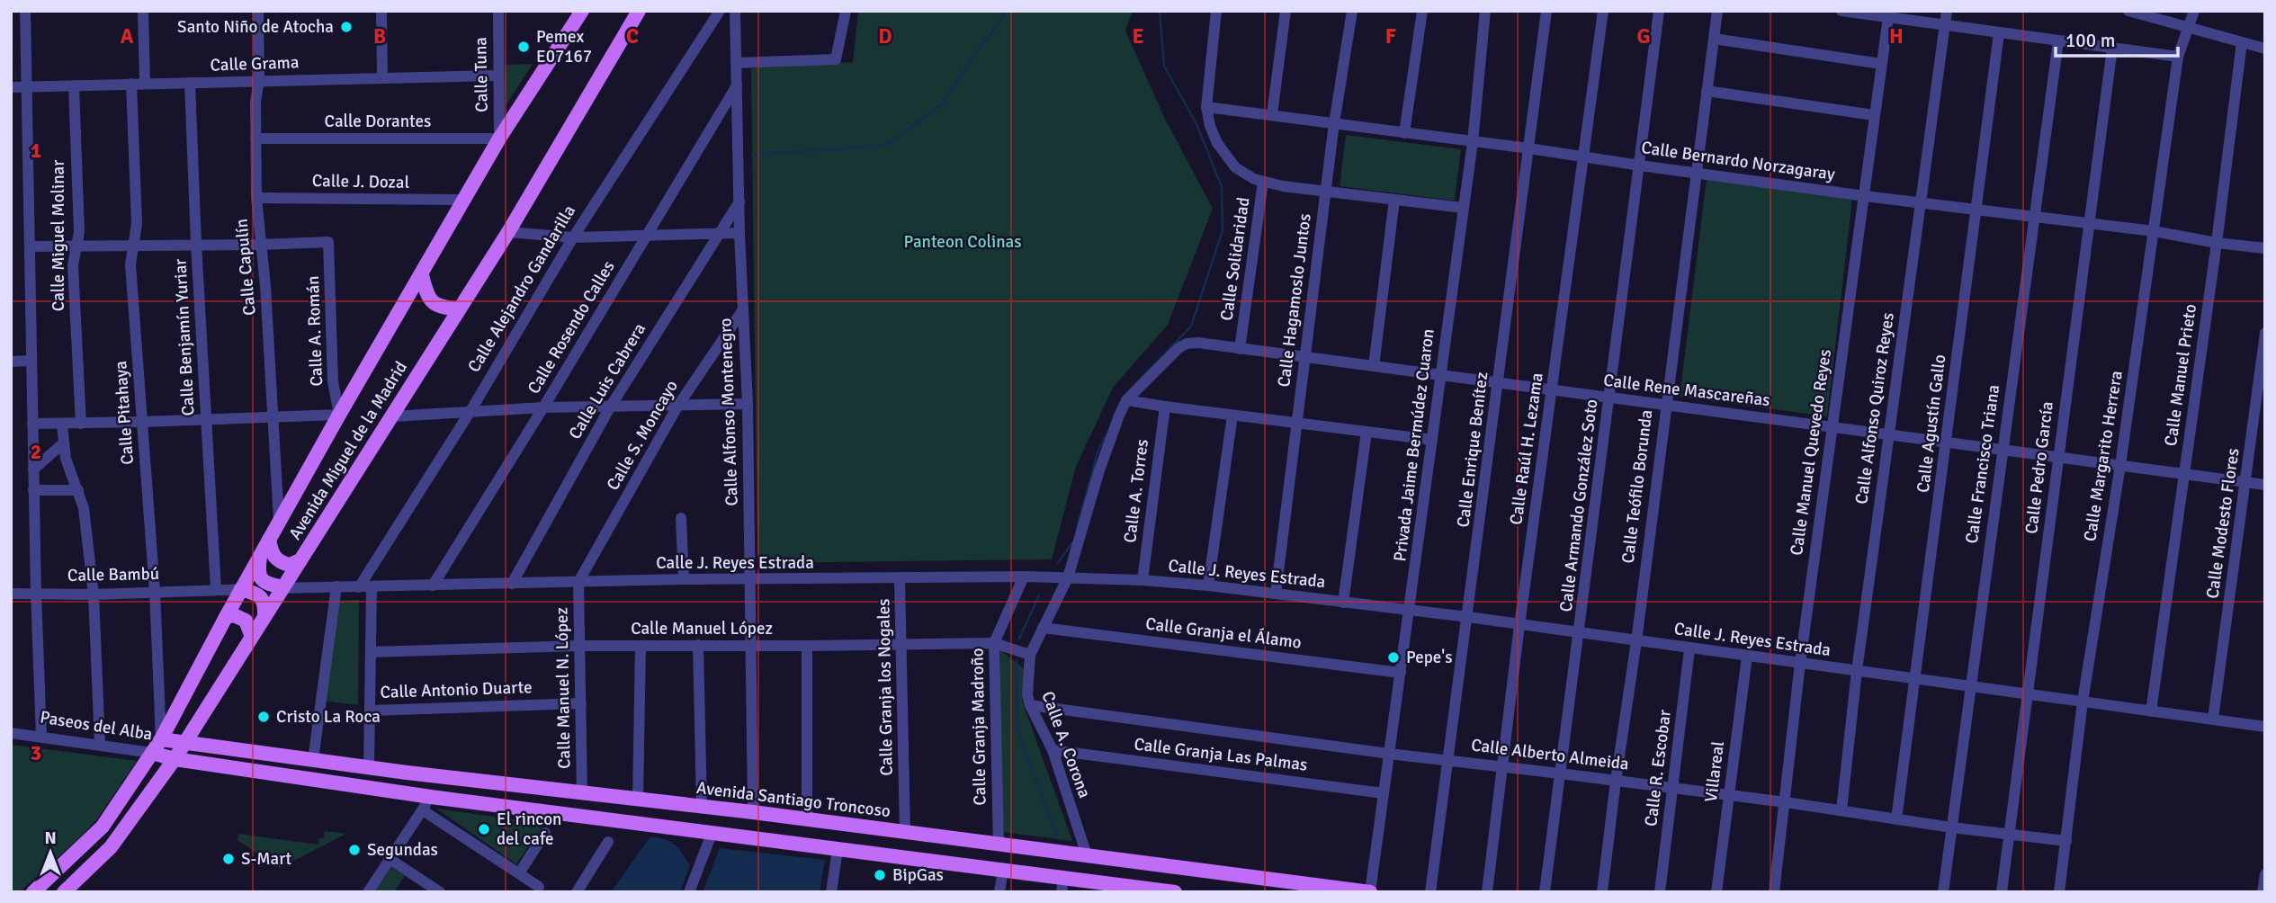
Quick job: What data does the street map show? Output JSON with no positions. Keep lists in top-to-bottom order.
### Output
{
  "streets": {
    "main road": ["Avenida Miguel de la Madrid", "Paseos del Alba", "Avenida Santiago Troncoso"],
    "street": [
      "Calle Grama",
      "Calle Tuna",
      "Calle Dorantes",
      "Calle Bernardo Norzagaray",
      "Calle J. Dozal",
      "Calle Miguel Molinar",
      "Calle Solidaridad",
      "Calle Capulín",
      "Calle Alejandro Gandarilla",
      "Calle Hagamoslo Juntos",
      "Calle Rosendo Calles",
      "Calle A. Román",
      "Calle Benjamín Yuriar",
      "Calle Manuel Prieto",
      "Calle Luis Cabrera",
      "Calle Rene Mascareñas",
      "Calle Alfonso Quiroz Reyes",
      "Calle Alfonso Montenegro",
      "Calle Pitahaya",
      "Calle Agustín Gallo",
      "Calle S. Moncayo",
      "Privada Jaime Bermúdez Cuaron",
      "Calle Raúl H. Lezama",
      "Calle Enrique Benítez",
      "Calle Manuel Quevedo Reyes",
      "Calle Margarito Herrera",
      "Calle Francisco Triana",
      "Calle Pedro García",
      "Calle Teófilo Borunda",
      "Calle A. Torres",
      "Calle Armando González Soto",
      "Calle Modesto Flores",
      "Calle J. Reyes Estrada",
      "Calle Bambú",
      "Calle Manuel López",
      "Calle Granja el Álamo",
      "Calle Granja los Nogales",
      "Calle Manuel N. López",
      "Calle Antonio Duarte",
      "Calle Granja Madroño",
      "Calle A. Corona",
      "Calle Granja Las Palmas",
      "Calle Alberto Almeida",
      "Calle R. Escobar",
      "Villareal"
    ]
  },
  "crossings": [
    ["Calle Grama", "Calle Tuna"],
    ["Calle Grama", "Calle Miguel Molinar"],
    ["Calle Grama", "Calle Capulín"],
    ["Calle Grama", "Calle Benjamín Yuriar"],
    ["Calle Grama", "Calle Pitahaya"],
    ["Calle Tuna", "Calle Dorantes"],
    ["Calle Tuna", "Avenida Miguel de la Madrid"],
    ["Calle Dorantes", "Calle Capulín"],
    ["Calle Dorantes", "Avenida Miguel de la Madrid"],
    ["Calle Bernardo Norzagaray", "Calle Solidaridad"],
    ["Calle Bernardo Norzagaray", "Calle Hagamoslo Juntos"],
    ["Calle Bernardo Norzagaray", "Calle Manuel Prieto"],
    ["Calle Bernardo Norzagaray", "Calle Alfonso Quiroz Reyes"],
    ["Calle Bernardo Norzagaray", "Calle Agustín Gallo"],
    ["Calle Bernardo Norzagaray", "Privada Jaime Bermúdez Cuaron"],
    ["Calle Bernardo Norzagaray", "Calle Raúl H. Lezama"],
    ["Calle Bernardo Norzagaray", "Calle Enrique Benítez"],
    ["Calle Bernardo Norzagaray", "Calle Manuel Quevedo Reyes"],
    ["Calle Bernardo Norzagaray", "Calle Margarito Herrera"],
    ["Calle Bernardo Norzagaray", "Calle Francisco Triana"],
    ["Calle Bernardo Norzagaray", "Calle Pedro García"],
    ["Calle Bernardo Norzagaray", "Calle Teófilo Borunda"],
    ["Calle Bernardo Norzagaray", "Calle Armando González Soto"],
    ["Calle J. Dozal", "Calle Capulín"],
    ["Calle J. Dozal", "Avenida Miguel de la Madrid"],
    ["Calle Solidaridad", "Calle Rene Mascareñas"],
    ["Calle Capulín", "Calle A. Román"],
    ["Calle Capulín", "Avenida Miguel de la Madrid"],
    ["Calle Alejandro Gandarilla", "Calle J. Reyes Estrada"],
    ["Calle Hagamoslo Juntos", "Calle Rene Mascareñas"],
    ["Calle Hagamoslo Juntos", "Calle J. Reyes Estrada"],
    ["Calle Rosendo Calles", "Calle Alfonso Montenegro"],
    ["Calle Rosendo Calles", "Calle J. Reyes Estrada"],
    ["Calle A. Román", "Avenida Miguel de la Madrid"],
    ["Calle Benjamín Yuriar", "Calle J. Reyes Estrada"],
    ["Calle Benjamín Yuriar", "Calle Bambú"],
    ["Calle Manuel Prieto", "Calle Rene Mascareñas"],
    ["Calle Manuel Prieto", "Calle J. Reyes Estrada"],
    ["Calle Luis Cabrera", "Calle Alfonso Montenegro"],
    ["Calle Luis Cabrera", "Calle J. Reyes Estrada"],
    ["Calle Rene Mascareñas", "Calle Alfonso Quiroz Reyes"],
    ["Calle Rene Mascareñas", "Calle Agustín Gallo"],
    ["Calle Rene Mascareñas", "Privada Jaime Bermúdez Cuaron"],
    ["Calle Rene Mascareñas", "Calle Raúl H. Lezama"],
    ["Calle Rene Mascareñas", "Calle Enrique Benítez"],
    ["Calle Rene Mascareñas", "Calle Manuel Quevedo Reyes"],
    ["Calle Rene Mascareñas", "Calle Margarito Herrera"],
    ["Calle Rene Mascareñas", "Calle Francisco Triana"],
    ["Calle Rene Mascareñas", "Calle Pedro García"],
    ["Calle Rene Mascareñas", "Calle Teófilo Borunda"],
    ["Calle Rene Mascareñas", "Calle Armando González Soto"],
    ["Calle Rene Mascareñas", "Calle Modesto Flores"],
    ["Calle Alfonso Quiroz Reyes", "Calle J. Reyes Estrada"],
    ["Calle Alfonso Quiroz Reyes", "Calle Alberto Almeida"],
    ["Calle Alfonso Montenegro", "Calle S. Moncayo"],
    ["Calle Alfonso Montenegro", "Calle J. Reyes Estrada"],
    ["Calle Alfonso Montenegro", "Calle Manuel López"],
    ["Calle Alfonso Montenegro", "Avenida Santiago Troncoso"],
    ["Calle Pitahaya", "Avenida Miguel de la Madrid"],
    ["Calle Pitahaya", "Calle Bambú"],
    ["Calle Agustín Gallo", "Calle J. Reyes Estrada"],
    ["Calle Agustín Gallo", "Calle Alberto Almeida"],
    ["Calle S. Moncayo", "Calle J. Reyes Estrada"],
    ["Calle S. Moncayo", "Calle Manuel N. López"],
    ["Privada Jaime Bermúdez Cuaron", "Calle J. Reyes Estrada"],
    ["Privada Jaime Bermúdez Cuaron", "Calle Granja el Álamo"],
    ["Privada Jaime Bermúdez Cuaron", "Calle Granja Las Palmas"],
    ["Privada Jaime Bermúdez Cuaron", "Calle Alberto Almeida"],
    ["Privada Jaime Bermúdez Cuaron", "Avenida Santiago Troncoso"],
    ["Calle Raúl H. Lezama", "Calle J. Reyes Estrada"],
    ["Calle Raúl H. Lezama", "Calle Alberto Almeida"],
    ["Calle Enrique Benítez", "Calle J. Reyes Estrada"],
    ["Calle Enrique Benítez", "Calle Alberto Almeida"],
    ["Avenida Miguel de la Madrid", "Calle J. Reyes Estrada"],
    ["Avenida Miguel de la Madrid", "Paseos del Alba"],
    ["Avenida Miguel de la Madrid", "Avenida Santiago Troncoso"],
    ["Calle Manuel Quevedo Reyes", "Calle J. Reyes Estrada"],
    ["Calle Manuel Quevedo Reyes", "Calle Alberto Almeida"],
    ["Calle Margarito Herrera", "Calle J. Reyes Estrada"],
    ["Calle Margarito Herrera", "Calle Alberto Almeida"],
    ["Calle Francisco Triana", "Calle J. Reyes Estrada"],
    ["Calle Francisco Triana", "Calle Alberto Almeida"],
    ["Calle Pedro García", "Calle J. Reyes Estrada"],
    ["Calle Pedro García", "Calle Alberto Almeida"],
    ["Calle Teófilo Borunda", "Calle J. Reyes Estrada"],
    ["Calle Teófilo Borunda", "Calle Alberto Almeida"],
    ["Calle A. Torres", "Calle J. Reyes Estrada"],
    ["Calle Armando González Soto", "Calle J. Reyes Estrada"],
    ["Calle Armando González Soto", "Calle Alberto Almeida"],
    ["Calle Modesto Flores", "Calle J. Reyes Estrada"],
    ["Calle J. Reyes Estrada", "Calle Bambú"],
    ["Calle J. Reyes Estrada", "Calle Granja los Nogales"],
    ["Calle J. Reyes Estrada", "Calle Manuel N. López"],
    ["Calle J. Reyes Estrada", "Calle Granja Madroño"],
    ["Calle J. Reyes Estrada", "Calle A. Corona"],
    ["Calle J. Reyes Estrada", "Calle R. Escobar"],
    ["Calle J. Reyes Estrada", "Villareal"],
    ["Calle Manuel López", "Calle Granja los Nogales"],
    ["Calle Manuel López", "Calle Manuel N. López"],
    ["Calle Manuel López", "Calle Granja Madroño"],
    ["Calle Manuel López", "Calle A. Corona"],
    ["Calle Granja el Álamo", "Calle A. Corona"],
    ["Calle Granja los Nogales", "Avenida Santiago Troncoso"],
    ["Calle Manuel N. López", "Calle Antonio Duarte"],
    ["Calle Manuel N. López", "Avenida Santiago Troncoso"],
    ["Calle Granja Madroño", "Avenida Santiago Troncoso"],
    ["Calle A. Corona", "Calle Granja Las Palmas"],
    ["Calle A. Corona", "Calle Alberto Almeida"],
    ["Calle A. Corona", "Avenida Santiago Troncoso"],
    ["Calle Alberto Almeida", "Calle R. Escobar"],
    ["Calle Alberto Almeida", "Villareal"]
  ],
  "parks": ["Panteon Colinas"],
  "places": [
    "Santo Niño de Atocha",
    "Pemex E07167",
    "Pepe's",
    "Cristo La Roca",
    "El rincon del cafe",
    "Segundas",
    "S-Mart",
    "BipGas"
  ],
  "scale_bar": "100 m",
  "north": "top",
  "grid": {
    "columns": [
      "A",
      "B",
      "C",
      "D",
      "E",
      "F",
      "G",
      "H"
    ],
    "rows": ["1", "2", "3"]
  }
}
